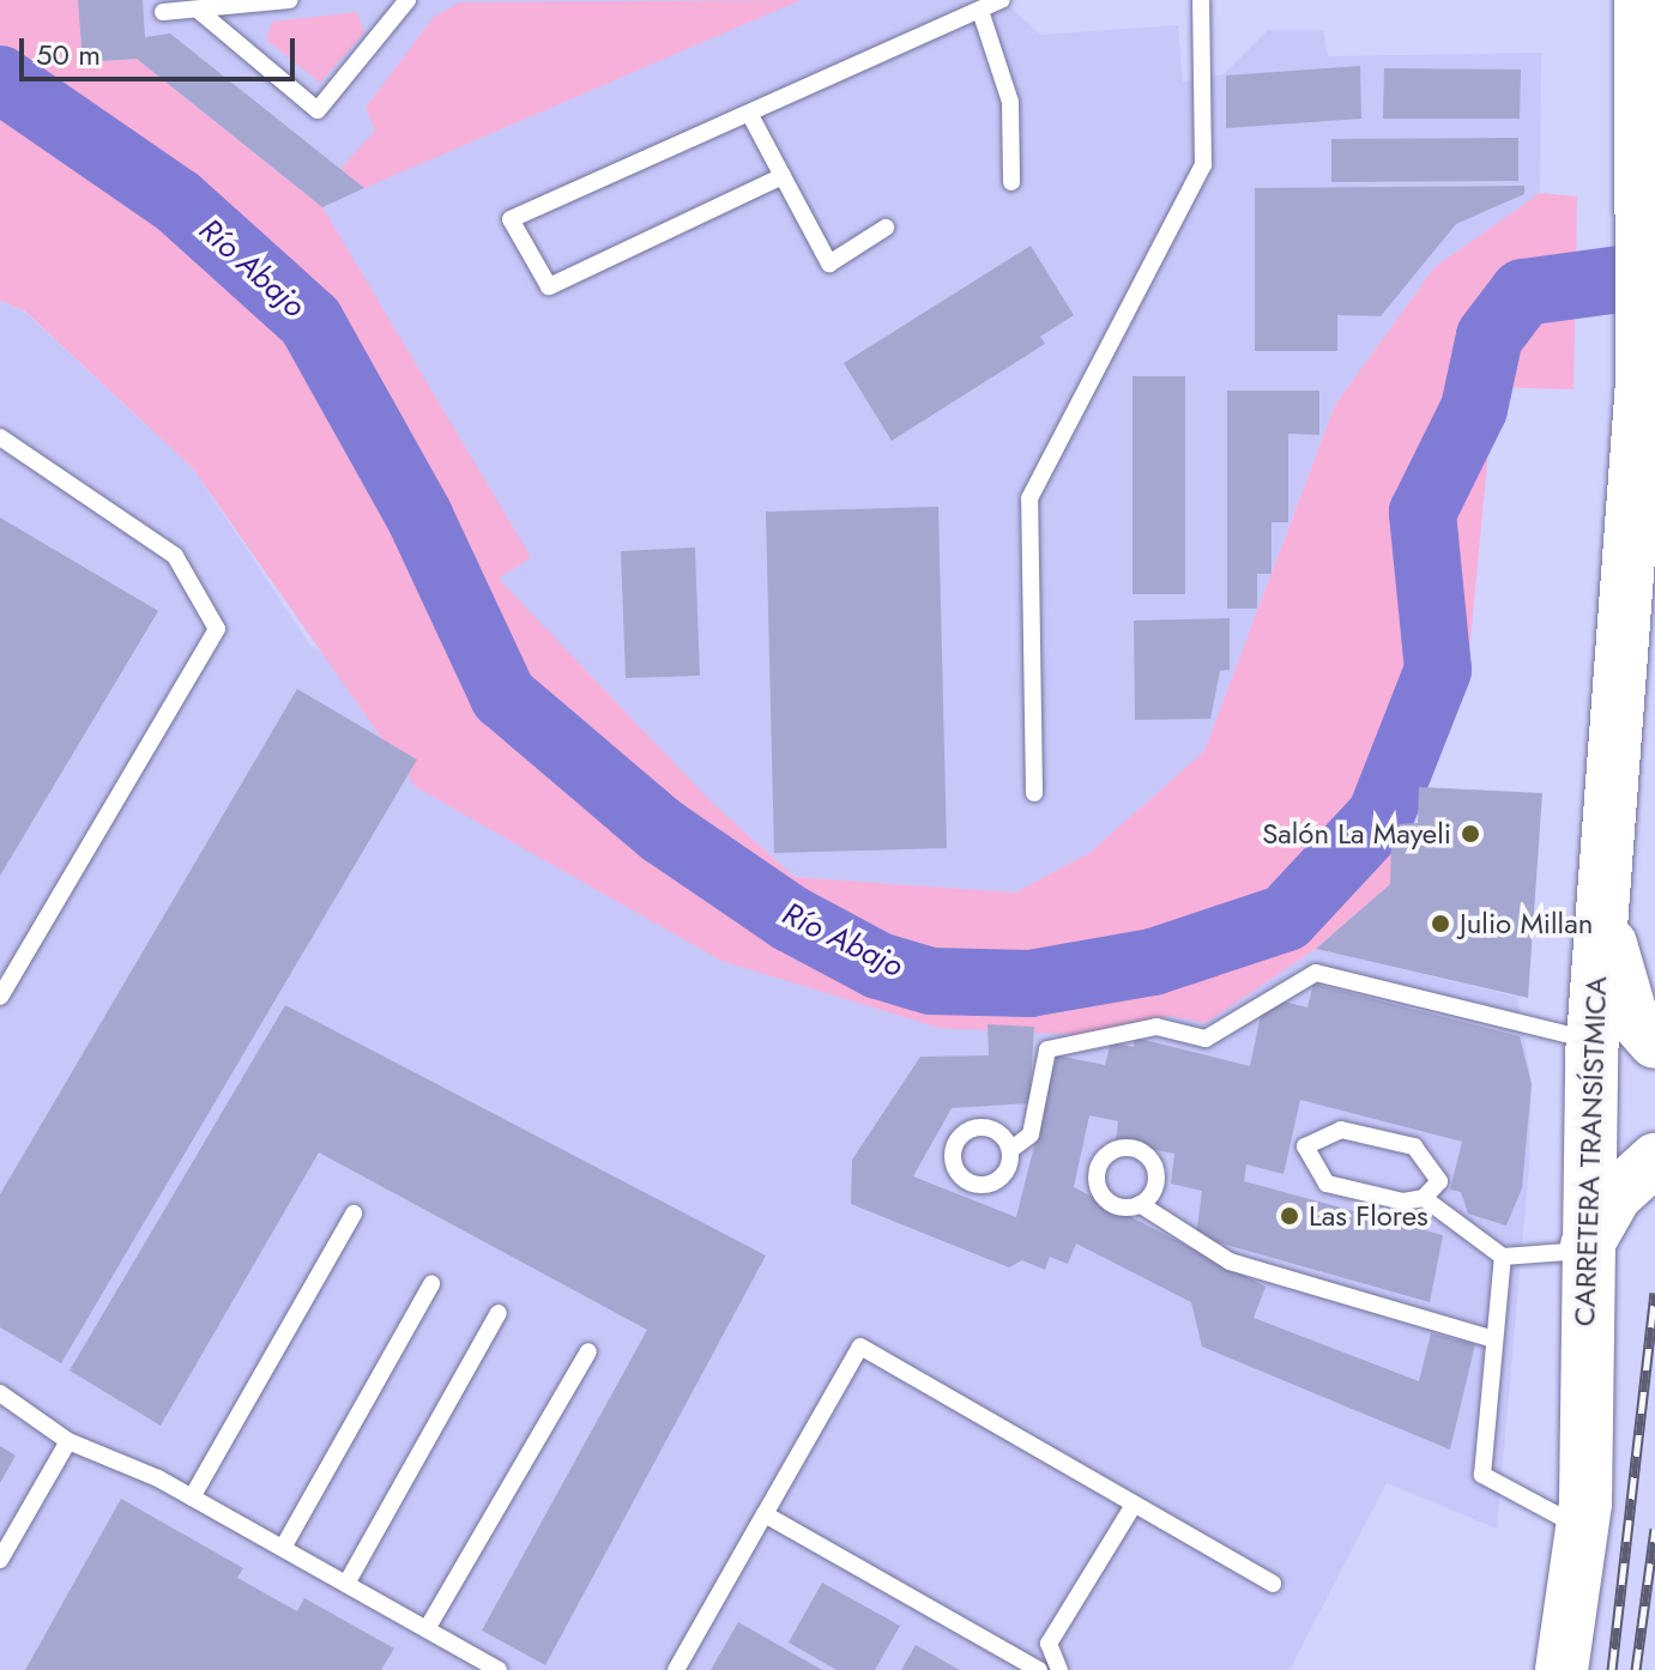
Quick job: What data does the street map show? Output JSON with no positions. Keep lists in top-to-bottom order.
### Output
{
  "streets": {
    "main road": ["CARRETERA TRANSÍSTMICA"]
  },
  "water": ["Río Abajo"],
  "places": ["Salón La Mayeli", "Julio Millan", "Las Flores"],
  "scale_bar": "50 m"
}
